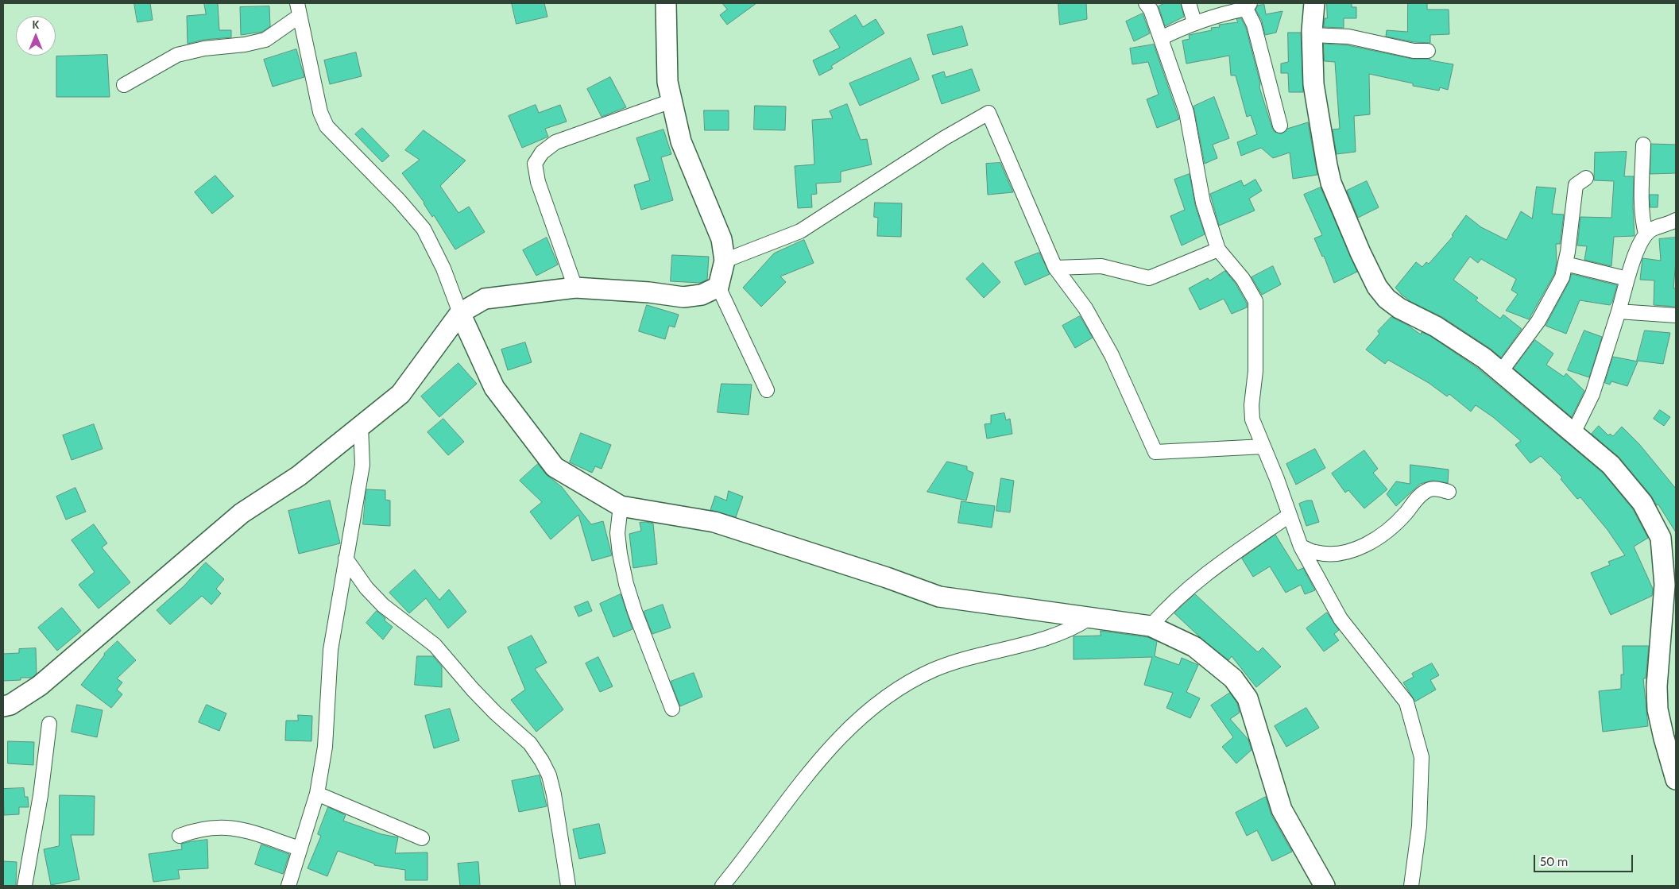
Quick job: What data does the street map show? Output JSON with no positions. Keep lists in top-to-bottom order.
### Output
{
  "scale_bar": "50 m",
  "north": "top"
}
